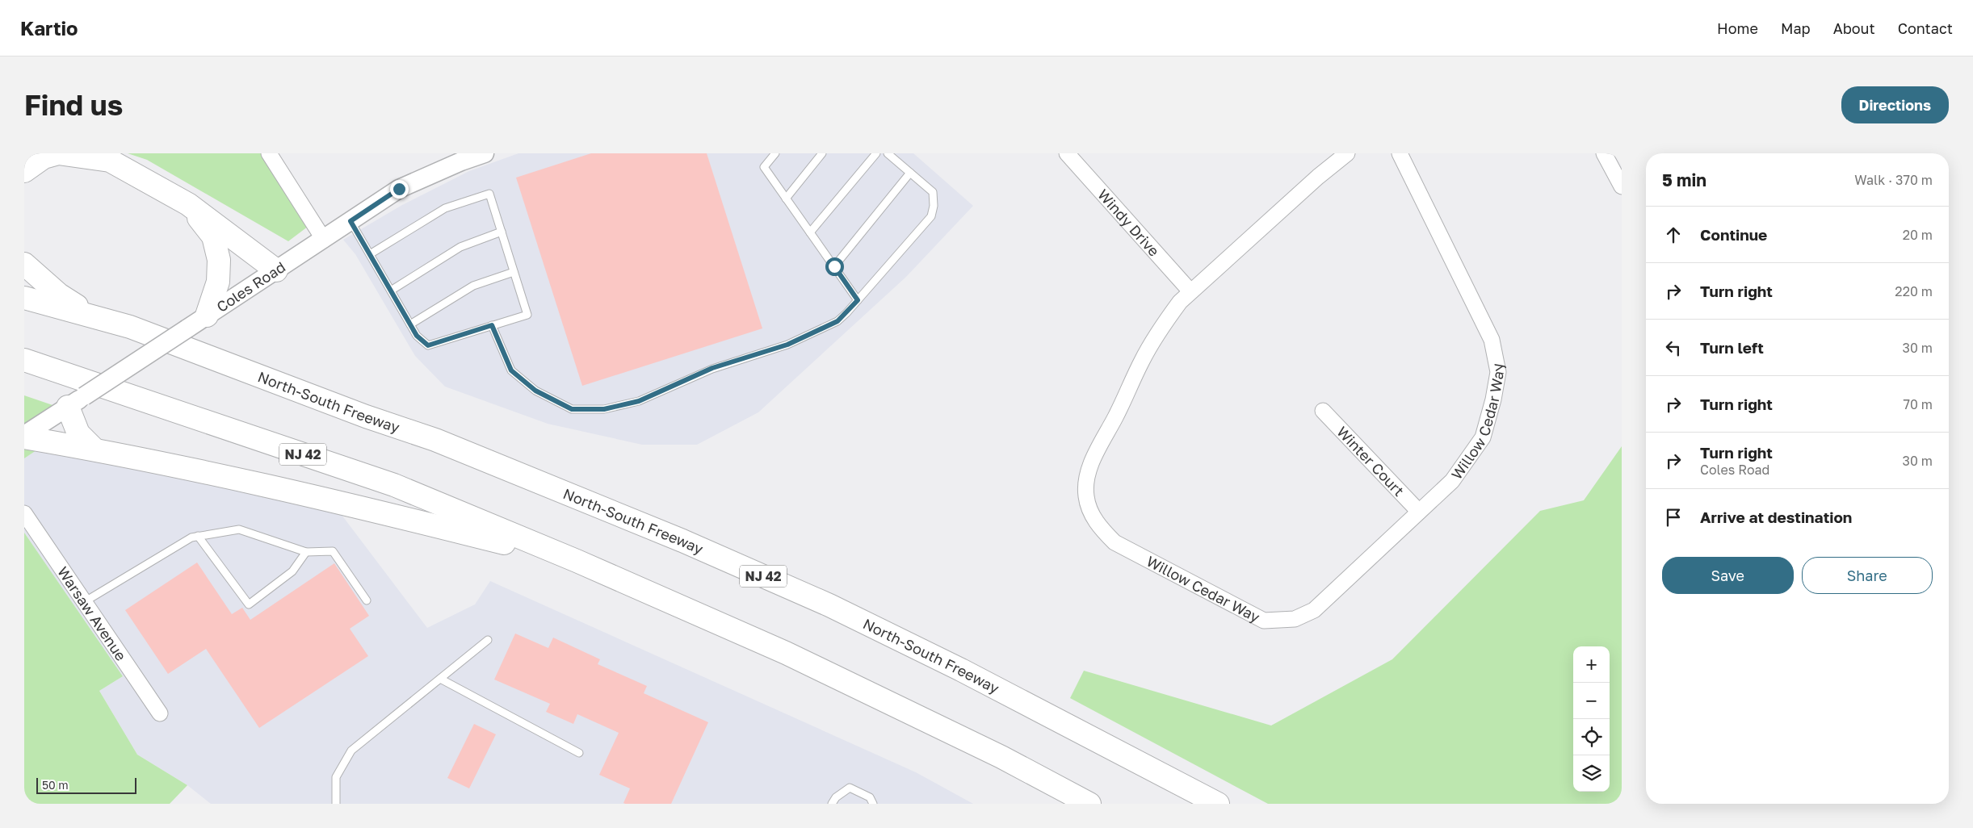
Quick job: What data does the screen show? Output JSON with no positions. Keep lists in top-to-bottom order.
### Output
{
  "streets": {
    "highway": ["North-South Freeway", "NJ 42"],
    "street": [
      "Windy Drive",
      "Coles Road",
      "Willow Cedar Way",
      "Winter Court",
      "Warsaw Avenue"
    ]
  },
  "crossings": [
    ["Windy Drive", "Willow Cedar Way"],
    ["Willow Cedar Way", "Winter Court"]
  ],
  "scale_bar": "50 m",
  "page": {
    "header": "Kartio",
    "nav": [
      "Home",
      "Map",
      "About",
      "Contact"
    ],
    "buttons": [
      "Directions",
      ["Save", "Share"]
    ],
    "title": "Find us",
    "heading": ["5 min", "Walk · 370 m"],
    "list": [
      ["Continue", "20 m"],
      ["Turn right", "220 m"],
      ["Turn left", "30 m"],
      ["Turn right", "70 m"],
      ["Turn right", "Coles Road", "30 m"],
      "Arrive at destination"
    ],
    "map_buttons": ["+", "−"],
    "scale": "50 m"
  }
}
